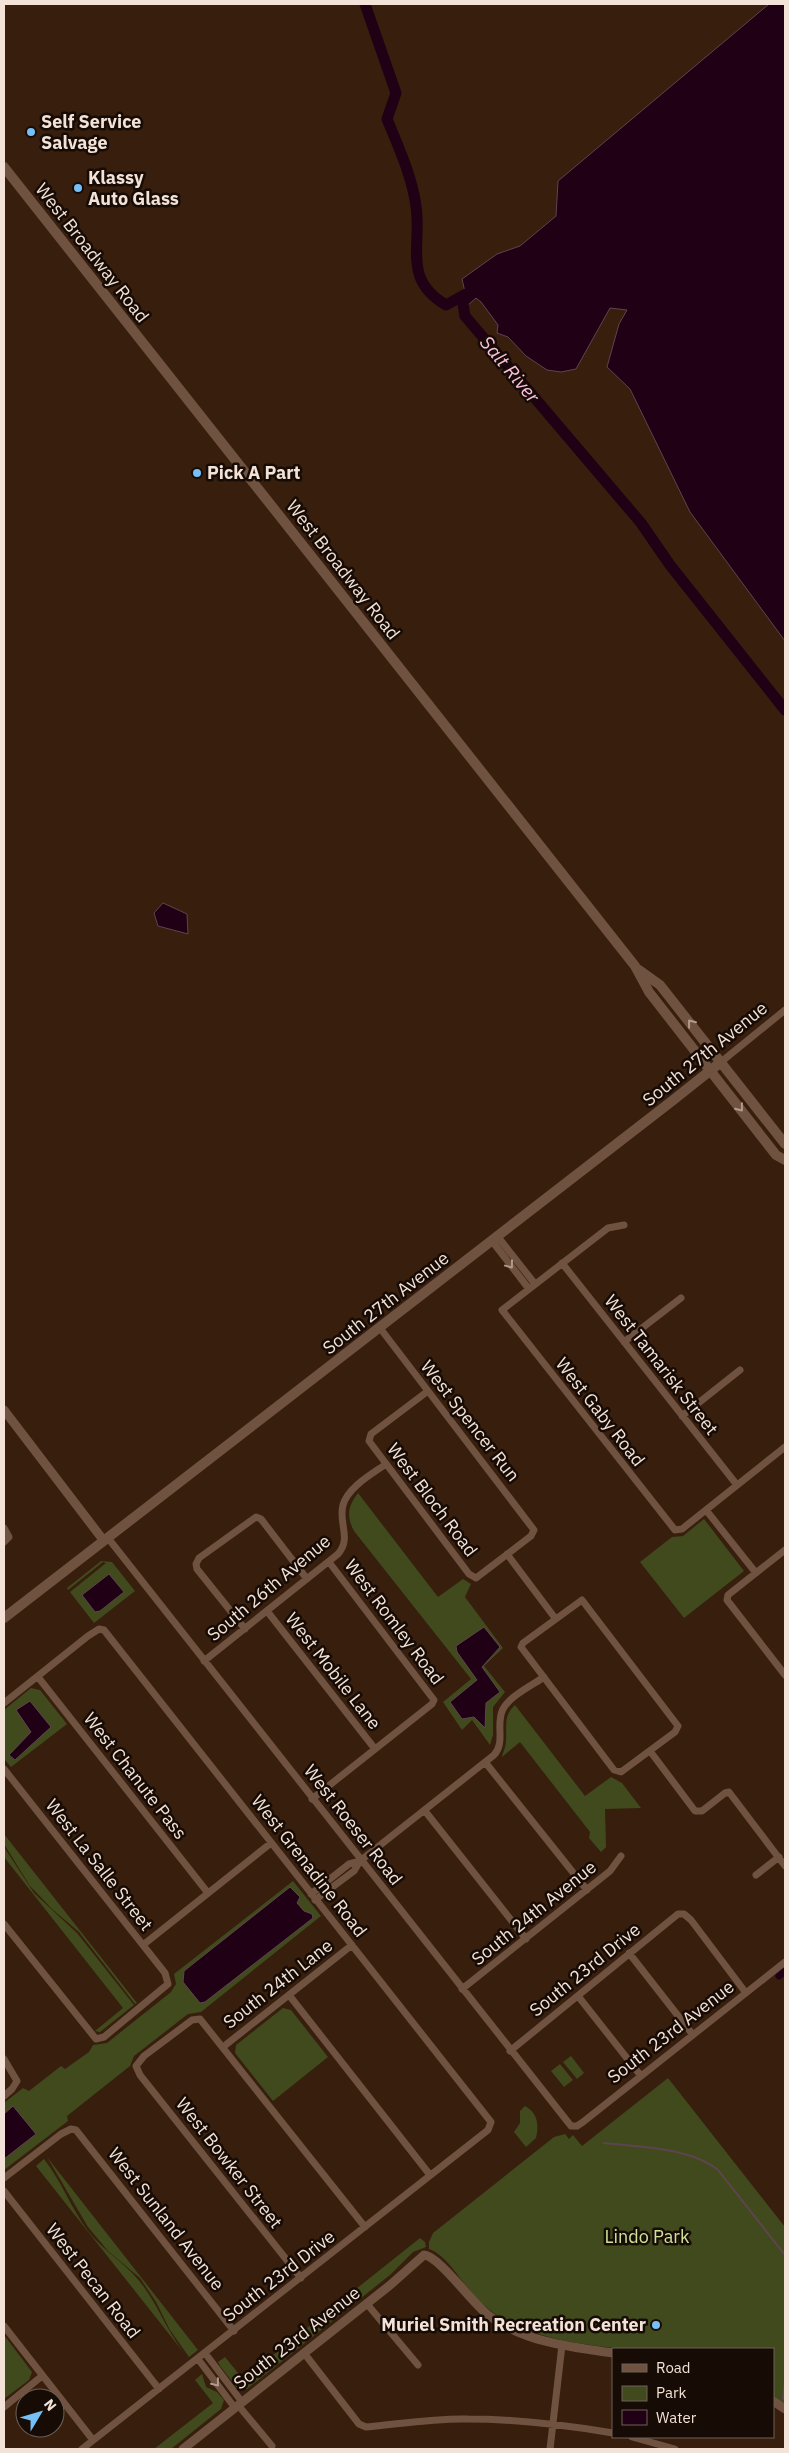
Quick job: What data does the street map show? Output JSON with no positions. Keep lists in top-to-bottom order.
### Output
{
  "streets": {
    "main road": ["West Broadway Road", "South 27th Avenue"],
    "street": [
      "West Tamarisk Street",
      "West Gaby Road",
      "West Spencer Run",
      "West Bloch Road",
      "South 26th Avenue",
      "West Romley Road",
      "West Mobile Lane",
      "West Chanute Pass",
      "West Roeser Road",
      "West La Salle Street",
      "West Grenadine Road",
      "South 24th Avenue",
      "South 23rd Drive",
      "South 24th Lane",
      "South 23rd Avenue",
      "West Bowker Street",
      "West Sunland Avenue",
      "West Pecan Road"
    ]
  },
  "crossings": [
    ["West Broadway Road", "South 27th Avenue"],
    ["South 27th Avenue", "West Spencer Run"],
    ["South 27th Avenue", "West Roeser Road"],
    ["West Spencer Run", "West Bloch Road"],
    ["West Bloch Road", "South 26th Avenue"],
    ["South 26th Avenue", "West Romley Road"],
    ["South 26th Avenue", "West Mobile Lane"],
    ["South 26th Avenue", "West Roeser Road"],
    ["West Romley Road", "West Mobile Lane"],
    ["West Chanute Pass", "West Grenadine Road"],
    ["West Roeser Road", "South 24th Avenue"],
    ["West Roeser Road", "South 23rd Drive"],
    ["West Roeser Road", "South 23rd Avenue"],
    ["West Grenadine Road", "South 23rd Drive"],
    ["West Grenadine Road", "South 24th Lane"],
    ["South 23rd Drive", "South 23rd Avenue"],
    ["South 23rd Drive", "West Bowker Street"],
    ["South 23rd Drive", "West Sunland Avenue"],
    ["South 23rd Drive", "West Pecan Road"],
    ["South 24th Lane", "West Bowker Street"]
  ],
  "water": ["Salt River"],
  "parks": ["Lindo Park"],
  "places": [
    "Self Service Salvage",
    "Klassy Auto Glass",
    "Pick A Part",
    "Muriel Smith Recreation Center"
  ],
  "legend": ["Road", "Park", "Water"],
  "north": "top right"
}
